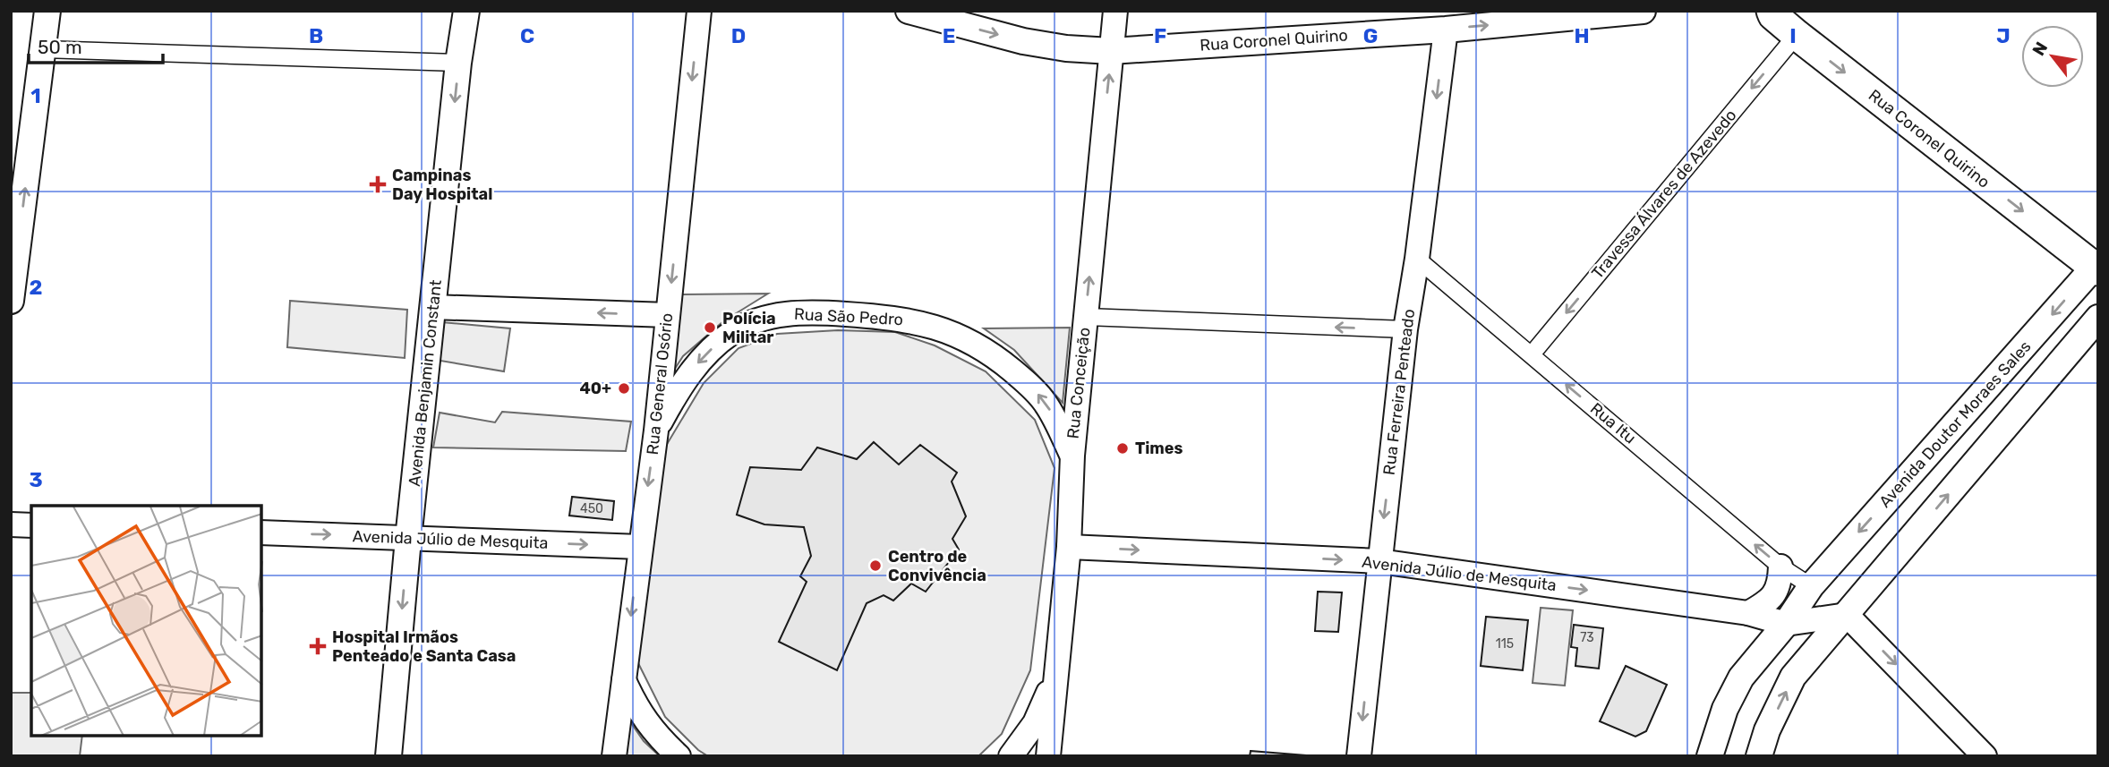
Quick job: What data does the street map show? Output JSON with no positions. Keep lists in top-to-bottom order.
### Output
{
  "streets": {
    "highway": ["Rua Coronel Quirino"],
    "main road": [
      "Rua São Pedro",
      "Avenida Benjamin Constant",
      "Rua Conceição",
      "Rua General Osório",
      "Rua Ferreira Penteado",
      "Avenida Doutor Moraes Sales",
      "Avenida Júlio de Mesquita"
    ],
    "street": ["Travessa Álvares de Azevedo", "Rua Itu"]
  },
  "crossings": [
    ["Rua Coronel Quirino", "Travessa Álvares de Azevedo"],
    ["Rua Coronel Quirino", "Rua Conceição"],
    ["Rua Coronel Quirino", "Rua Ferreira Penteado"],
    ["Rua Coronel Quirino", "Avenida Doutor Moraes Sales"],
    ["Travessa Álvares de Azevedo", "Rua Itu"],
    ["Rua São Pedro", "Rua Conceição"],
    ["Rua São Pedro", "Rua General Osório"],
    ["Avenida Benjamin Constant", "Avenida Júlio de Mesquita"],
    ["Rua Conceição", "Avenida Júlio de Mesquita"],
    ["Rua General Osório", "Avenida Júlio de Mesquita"],
    ["Rua Ferreira Penteado", "Rua Itu"],
    ["Rua Ferreira Penteado", "Avenida Júlio de Mesquita"],
    ["Rua Itu", "Avenida Doutor Moraes Sales"],
    ["Avenida Doutor Moraes Sales", "Avenida Júlio de Mesquita"]
  ],
  "one_way": [
    "Rua Coronel Quirino",
    "Travessa Álvares de Azevedo",
    "Avenida Benjamin Constant",
    "Rua Conceição",
    "Rua General Osório",
    "Rua Ferreira Penteado",
    "Rua Itu",
    "Avenida Júlio de Mesquita"
  ],
  "places": {
    "health": ["Campinas Day Hospital", "Hospital Irmãos Penteado e Santa Casa"],
    "other": [
      "Polícia Militar",
      "40+",
      "Times",
      "Centro de Convivência"
    ]
  },
  "house_numbers": ["450", "73", "115"],
  "scale_bar": "50 m",
  "north": "top left",
  "grid": {
    "columns": [
      "B",
      "C",
      "D",
      "E",
      "F",
      "G",
      "H",
      "I",
      "J"
    ],
    "rows": ["1", "2", "3"]
  }
}
